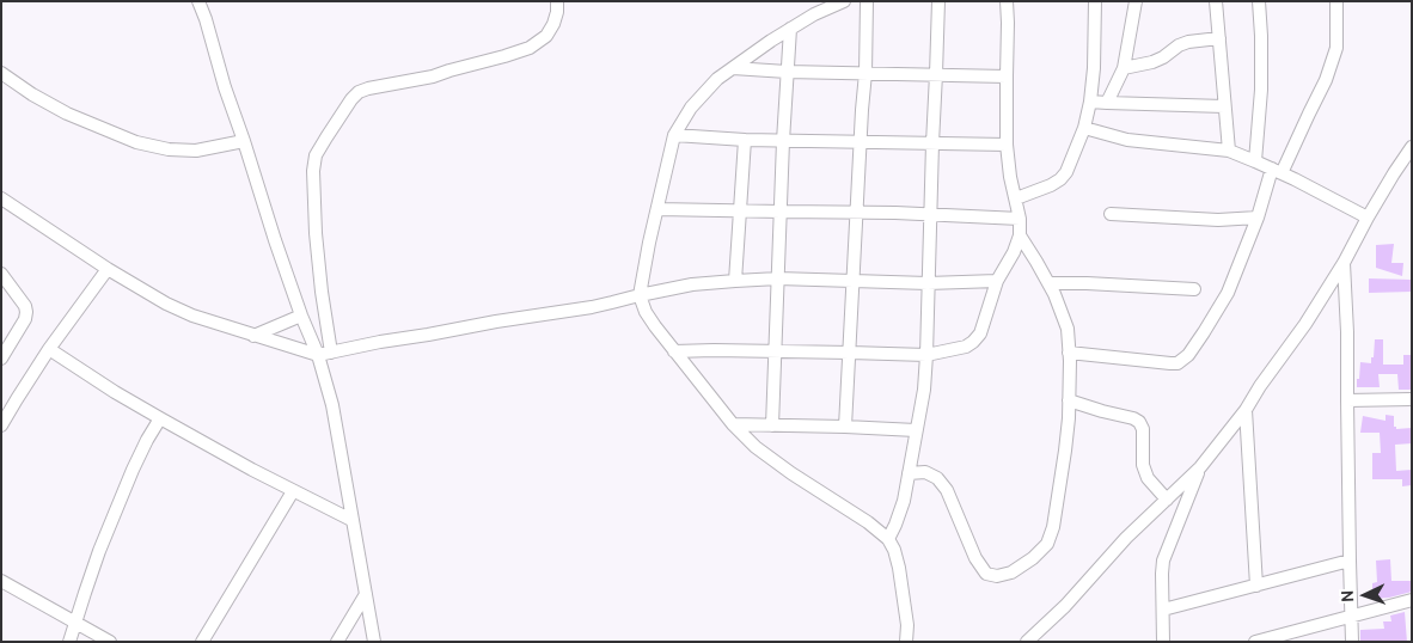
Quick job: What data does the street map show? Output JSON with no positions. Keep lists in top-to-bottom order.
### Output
{
  "north": "left"
}
